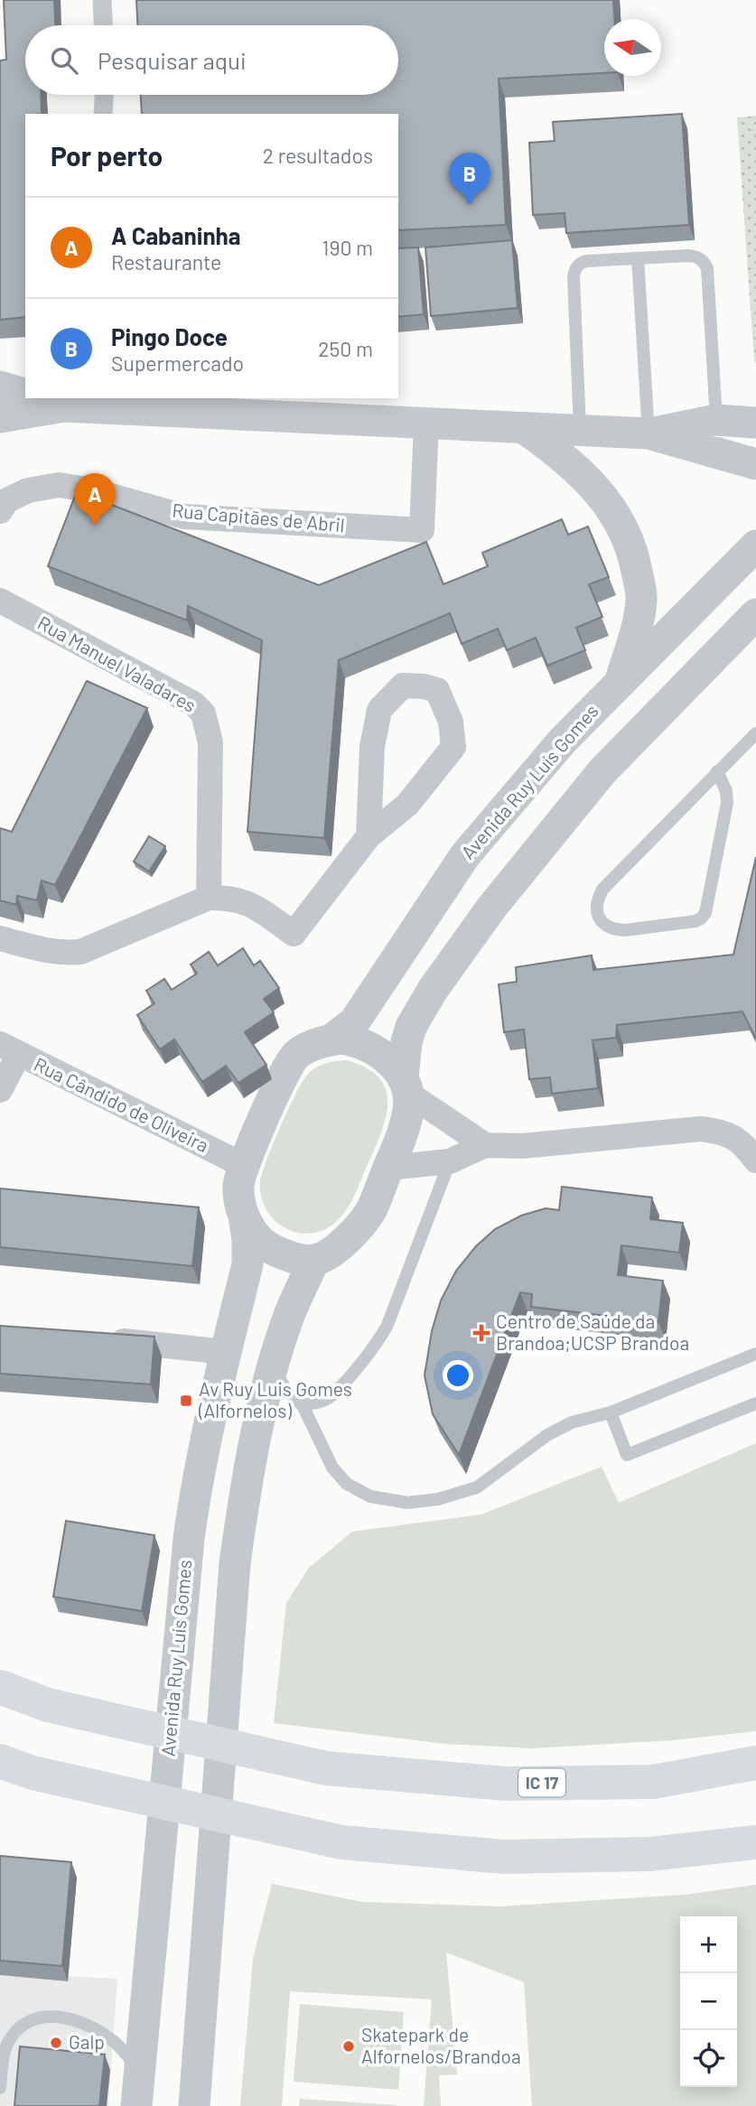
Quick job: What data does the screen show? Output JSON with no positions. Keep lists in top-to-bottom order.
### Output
{
  "streets": {
    "highway": ["IC 17"],
    "street": [
      "Rua Capitães de Abril",
      "Rua Manuel Valadares",
      "Avenida Ruy Luís Gomes",
      "Rua Cândido de Oliveira"
    ]
  },
  "crossings": [
    ["Avenida Ruy Luís Gomes", "Rua Cândido de Oliveira"]
  ],
  "places": {
    "health": ["Centro de Saúde da Brandoa;UCSP Brandoa"],
    "transit": ["Av Ruy Luis Gomes (Alfornelos)"],
    "other": ["Galp", "Skatepark de Alfornelos/Brandoa"]
  },
  "north": "left",
  "page": {
    "search": "Pesquisar aqui",
    "heading": ["Por perto", "2 resultados"],
    "pins": ["B", "A"],
    "list": [
      {
        "mark": "A",
        "name": "A Cabaninha",
        "note": "Restaurante",
        "value": "190 m"
      },
      {
        "mark": "B",
        "name": "Pingo Doce",
        "note": "Supermercado",
        "value": "250 m"
      }
    ],
    "map_buttons": ["+", "−"]
  }
}
